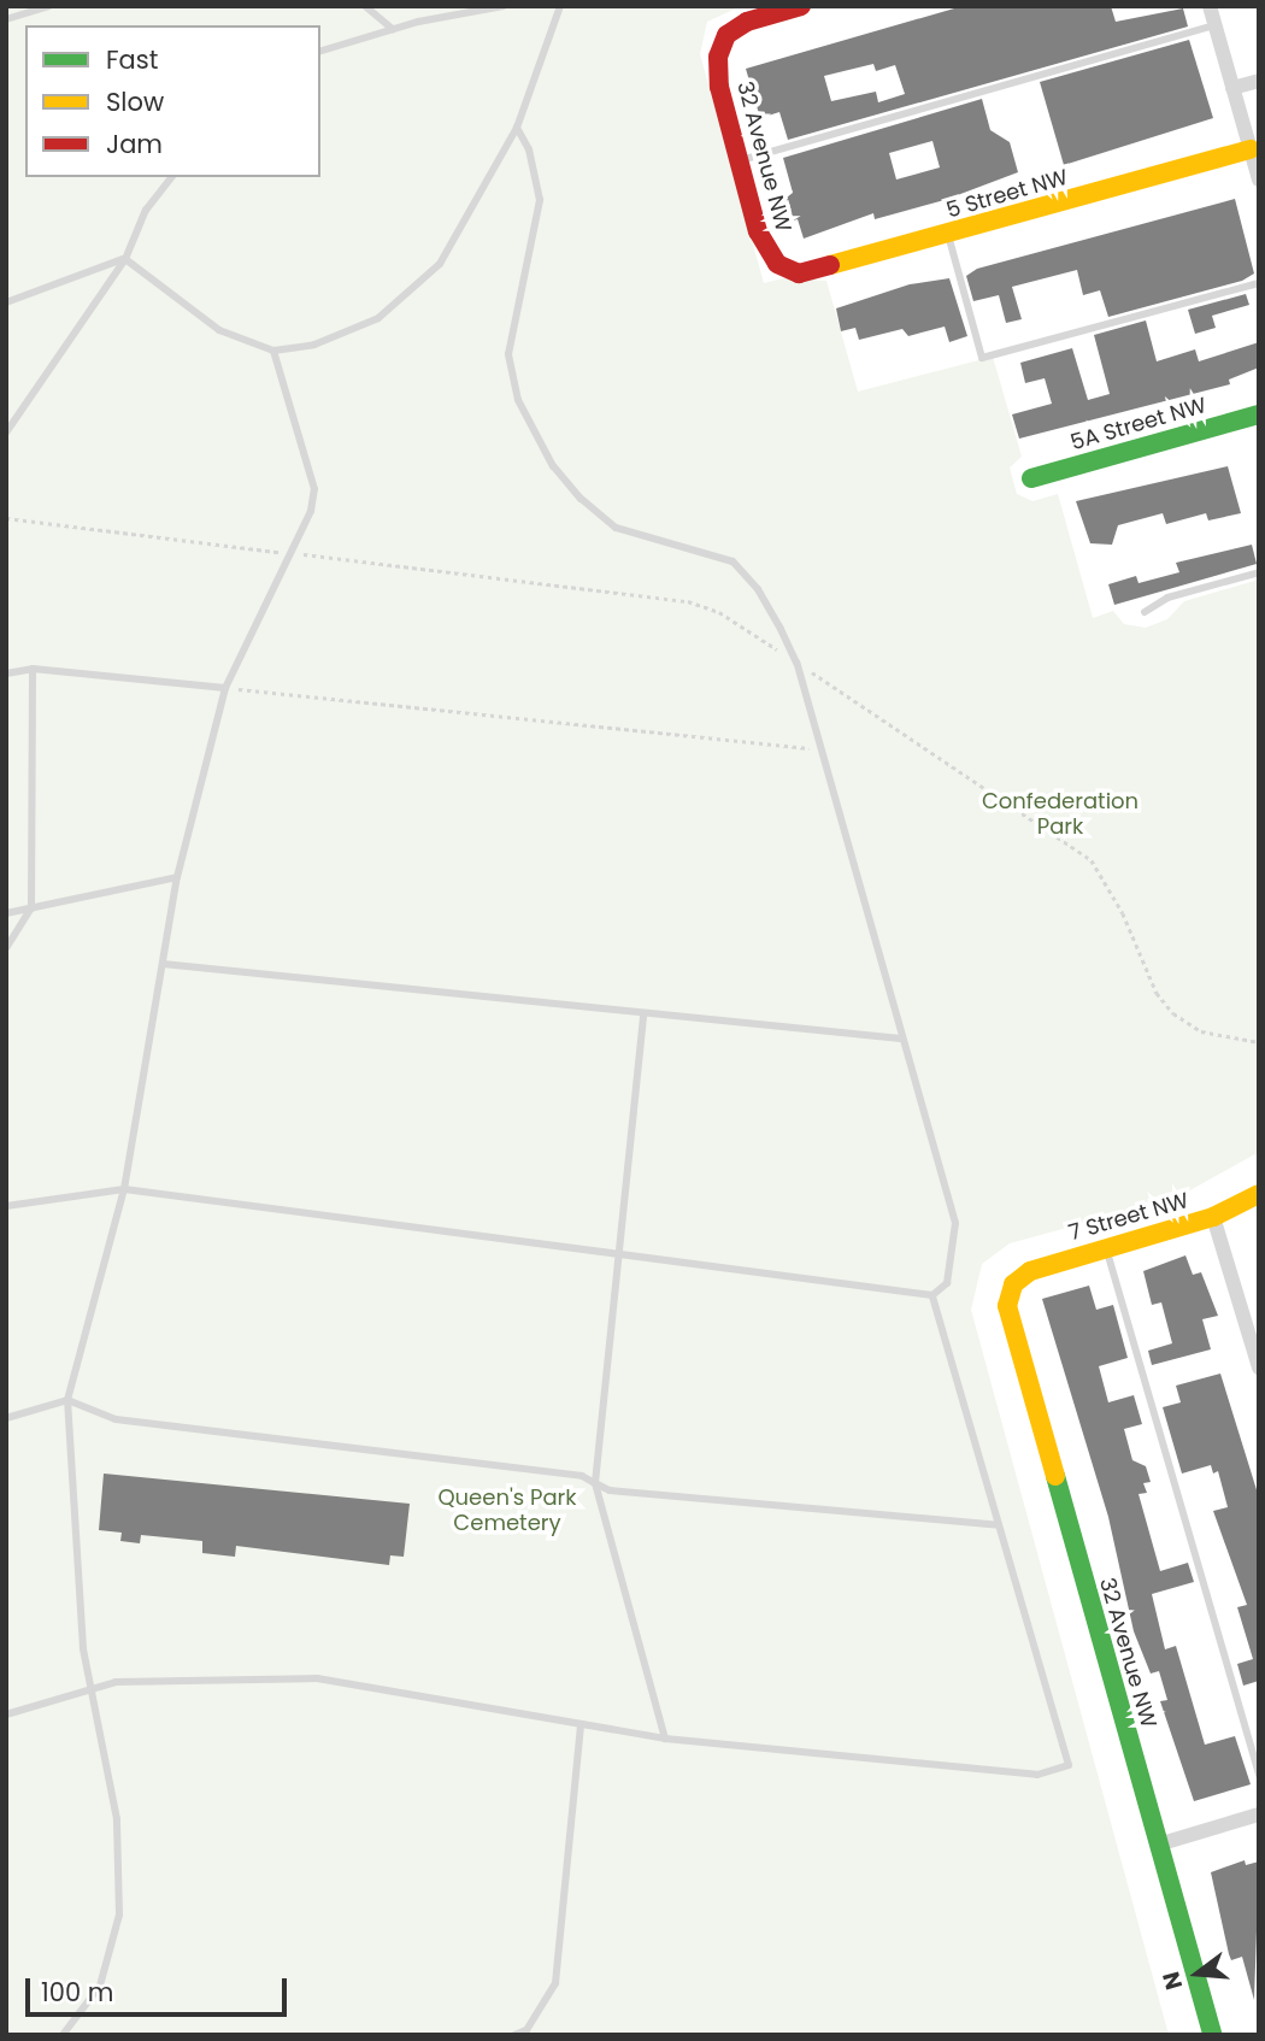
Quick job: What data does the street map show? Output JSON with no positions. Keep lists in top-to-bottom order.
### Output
{
  "streets": {
    "street": [
      "32 Avenue NW",
      "5 Street NW",
      "5A Street NW",
      "7 Street NW"
    ]
  },
  "crossings": [
    ["32 Avenue NW", "5 Street NW"],
    ["32 Avenue NW", "7 Street NW"]
  ],
  "parks": ["Confederation Park", "Queen's Park Cemetery"],
  "legend": ["Fast", "Slow", "Jam"],
  "scale_bar": "100 m",
  "north": "left"
}
